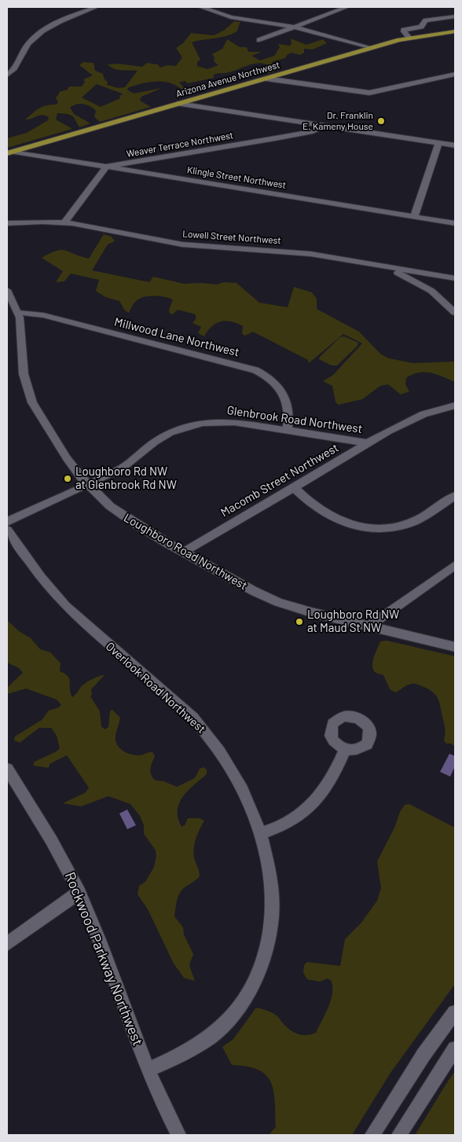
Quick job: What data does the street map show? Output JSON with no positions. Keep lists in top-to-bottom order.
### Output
{
  "streets": {
    "main road": ["Arizona Avenue Northwest"],
    "street": [
      "Weaver Terrace Northwest",
      "Klingle Street Northwest",
      "Lowell Street Northwest",
      "Millwood Lane Northwest",
      "Glenbrook Road Northwest",
      "Macomb Street Northwest",
      "Loughboro Road Northwest",
      "Overlook Road Northwest",
      "Rockwood Parkway Northwest"
    ]
  },
  "crossings": [
    ["Arizona Avenue Northwest", "Klingle Street Northwest"],
    ["Weaver Terrace Northwest", "Klingle Street Northwest"],
    ["Millwood Lane Northwest", "Glenbrook Road Northwest"],
    ["Millwood Lane Northwest", "Loughboro Road Northwest"],
    ["Glenbrook Road Northwest", "Macomb Street Northwest"],
    ["Glenbrook Road Northwest", "Loughboro Road Northwest"],
    ["Macomb Street Northwest", "Loughboro Road Northwest"],
    ["Overlook Road Northwest", "Rockwood Parkway Northwest"]
  ],
  "places": ["Dr. Franklin E. Kameny House", "Loughboro Rd NW at Glenbrook Rd NW", "Loughboro Rd NW at Maud St NW"]
}
